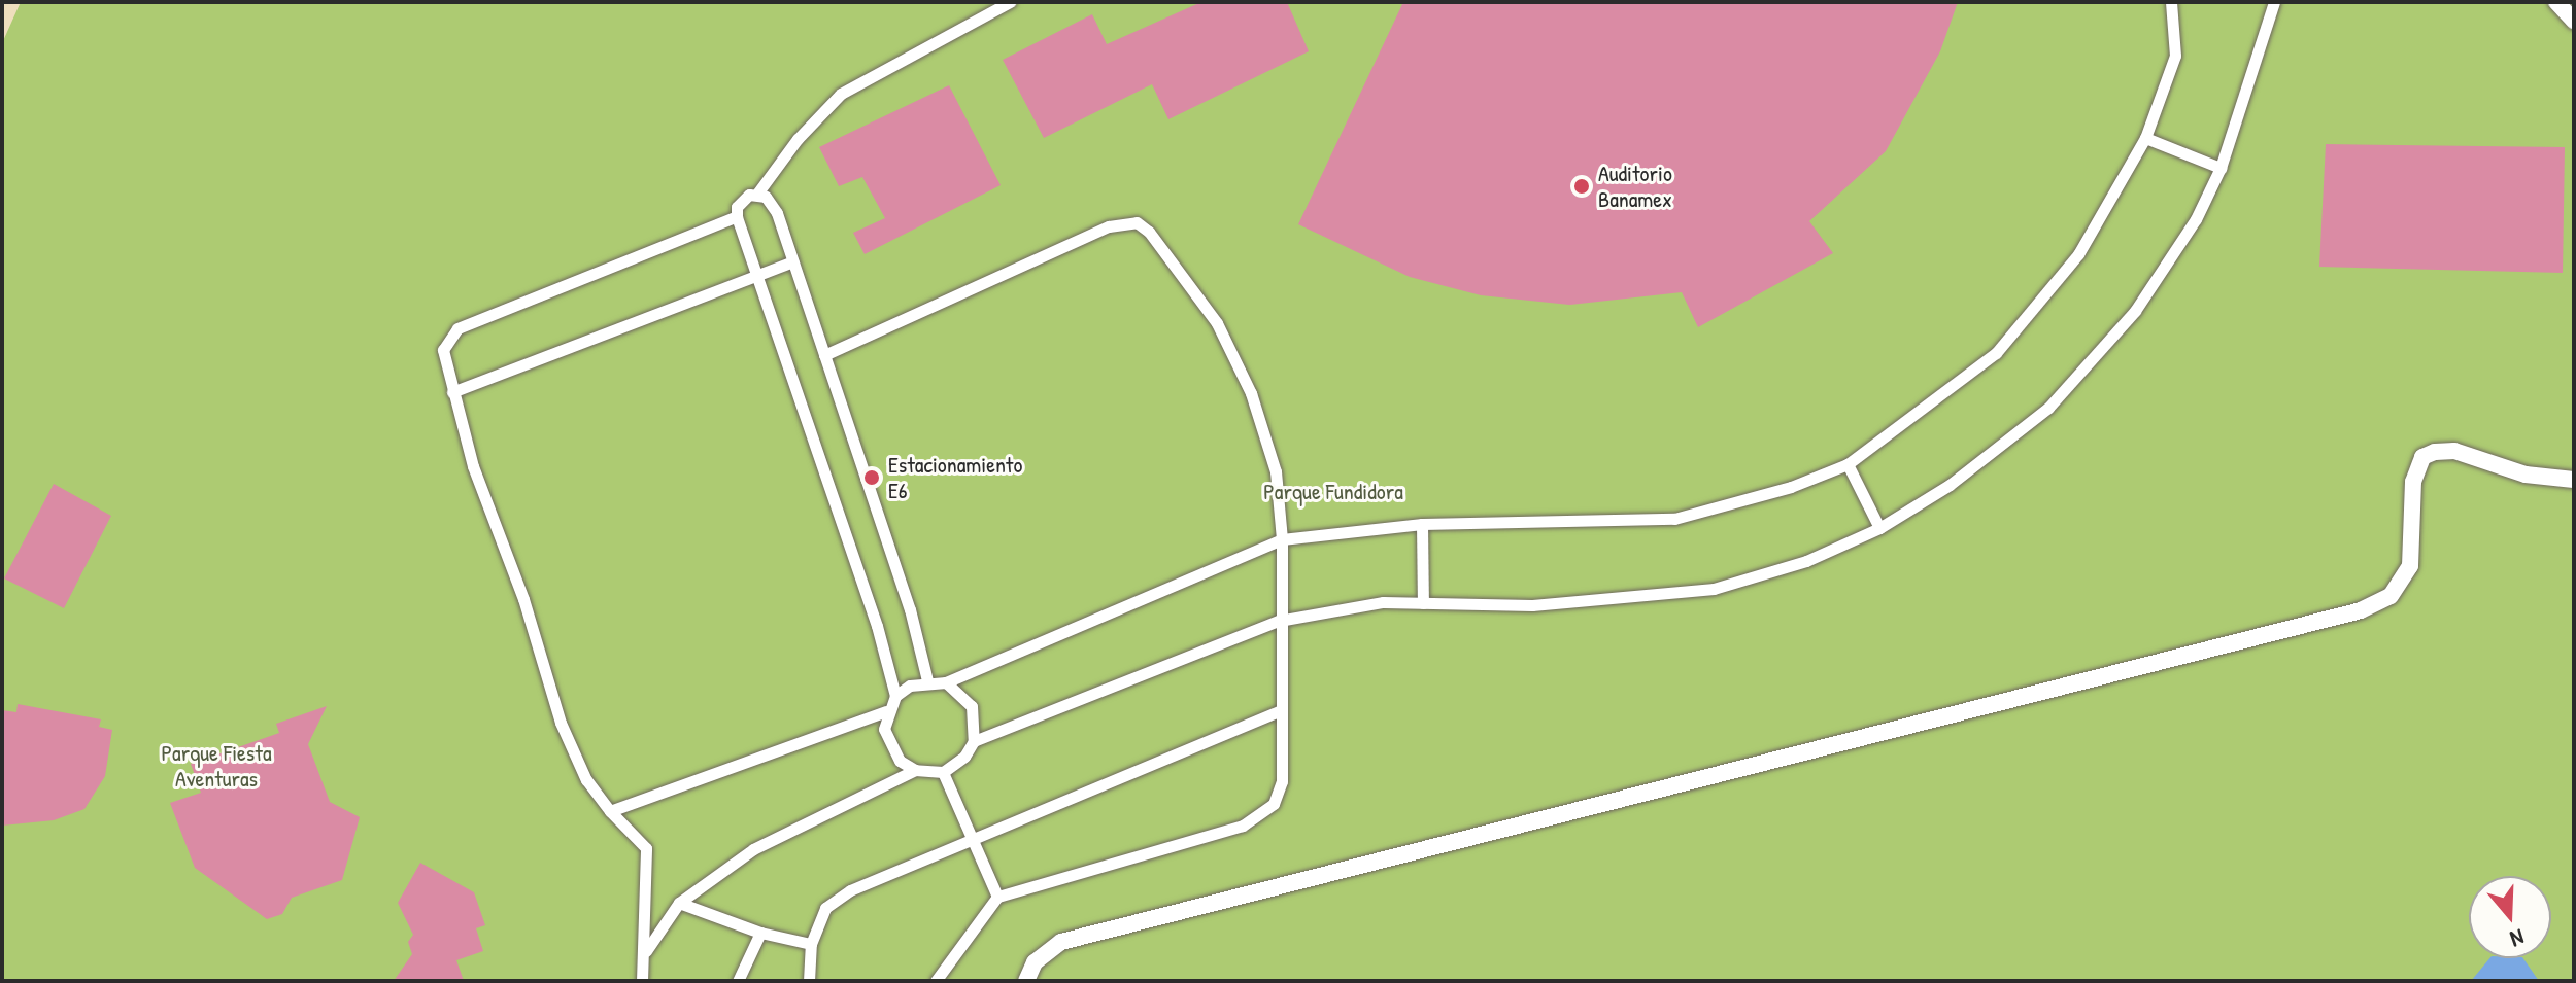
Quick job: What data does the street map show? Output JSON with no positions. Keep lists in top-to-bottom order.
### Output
{
  "parks": ["Parque Fundidora", "Parque Fiesta Aventuras"],
  "places": ["Auditorio Banamex", "Estacionamiento E6"],
  "north": "bottom"
}
